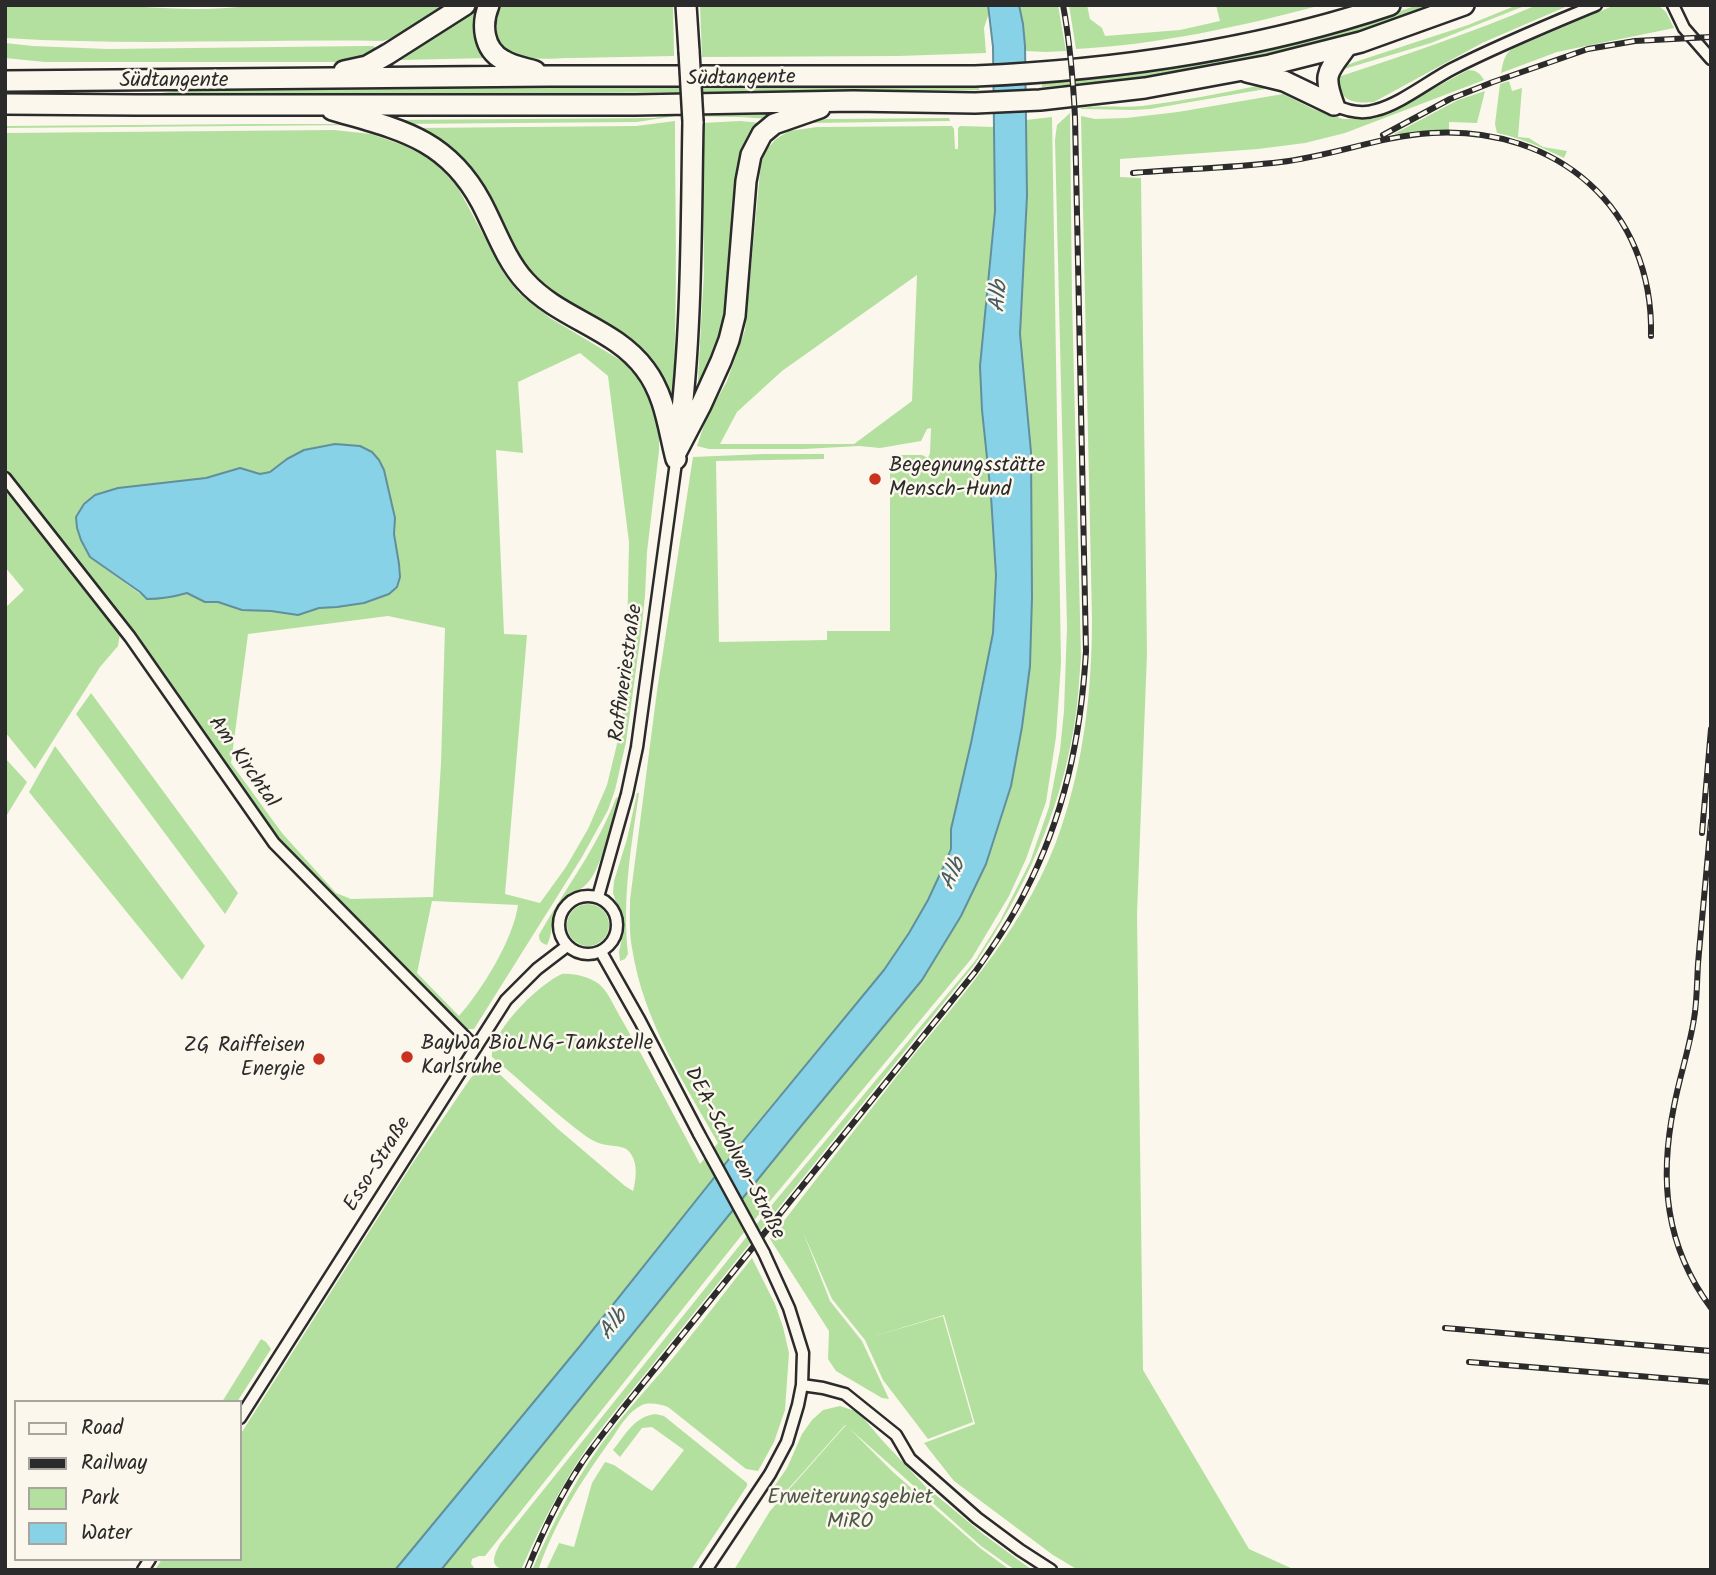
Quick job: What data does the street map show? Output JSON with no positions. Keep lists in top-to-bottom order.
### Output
{
  "streets": {
    "highway": ["Südtangente"],
    "street": [
      "Raffineriestraße",
      "Am Kirchtal",
      "DEA-Scholven-Straße",
      "Esso-Straße"
    ]
  },
  "crossings": [
    ["Raffineriestraße", "DEA-Scholven-Straße"],
    ["Raffineriestraße", "Esso-Straße"],
    ["Am Kirchtal", "Esso-Straße"],
    ["DEA-Scholven-Straße", "Esso-Straße"]
  ],
  "water": ["Alb"],
  "parks": ["Erweiterungsgebiet MiRO"],
  "places": ["Begegnungsstätte Mensch-Hund", "BayWa BioLNG-Tankstelle Karlsruhe", "ZG Raiffeisen Energie"],
  "legend": [
    "Road",
    "Railway",
    "Park",
    "Water"
  ]
}
